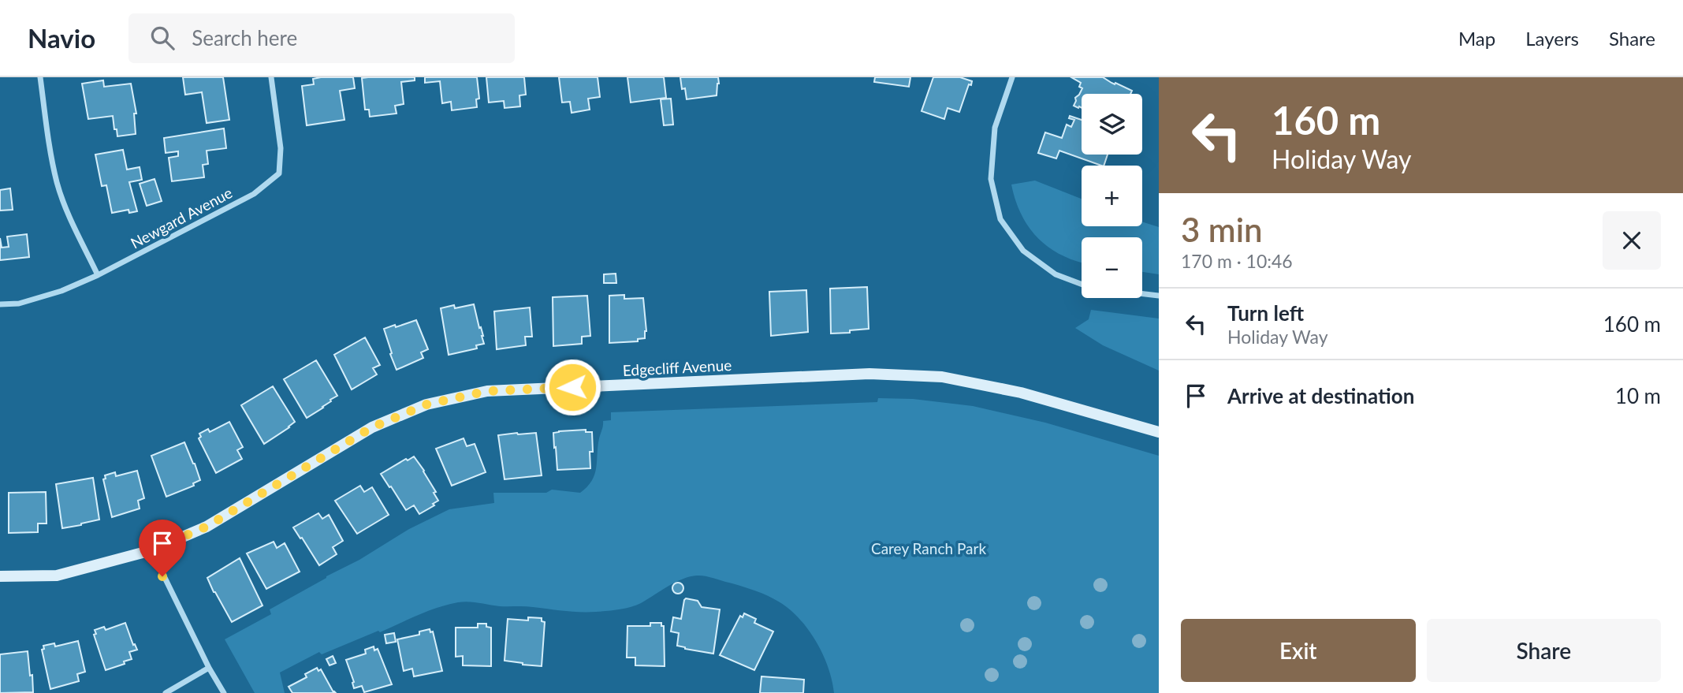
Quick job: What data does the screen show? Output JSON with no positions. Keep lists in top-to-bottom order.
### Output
{
  "streets": {
    "street": ["Newgard Avenue", "Edgecliff Avenue"]
  },
  "parks": ["Carey Ranch Park"],
  "page": {
    "header": "Navio",
    "search": "Search here",
    "nav": ["Map", "Layers", "Share"],
    "turn": ["160 m", "Holiday Way"],
    "map_buttons": ["+", "−"],
    "heading": ["3 min", "170 m · 10:46"],
    "list": [
      {
        "name": "Turn left",
        "note": "Holiday Way",
        "value": "160 m"
      },
      {
        "name": "Arrive at destination",
        "value": "10 m"
      }
    ],
    "buttons": ["Exit", "Share"]
  }
}
